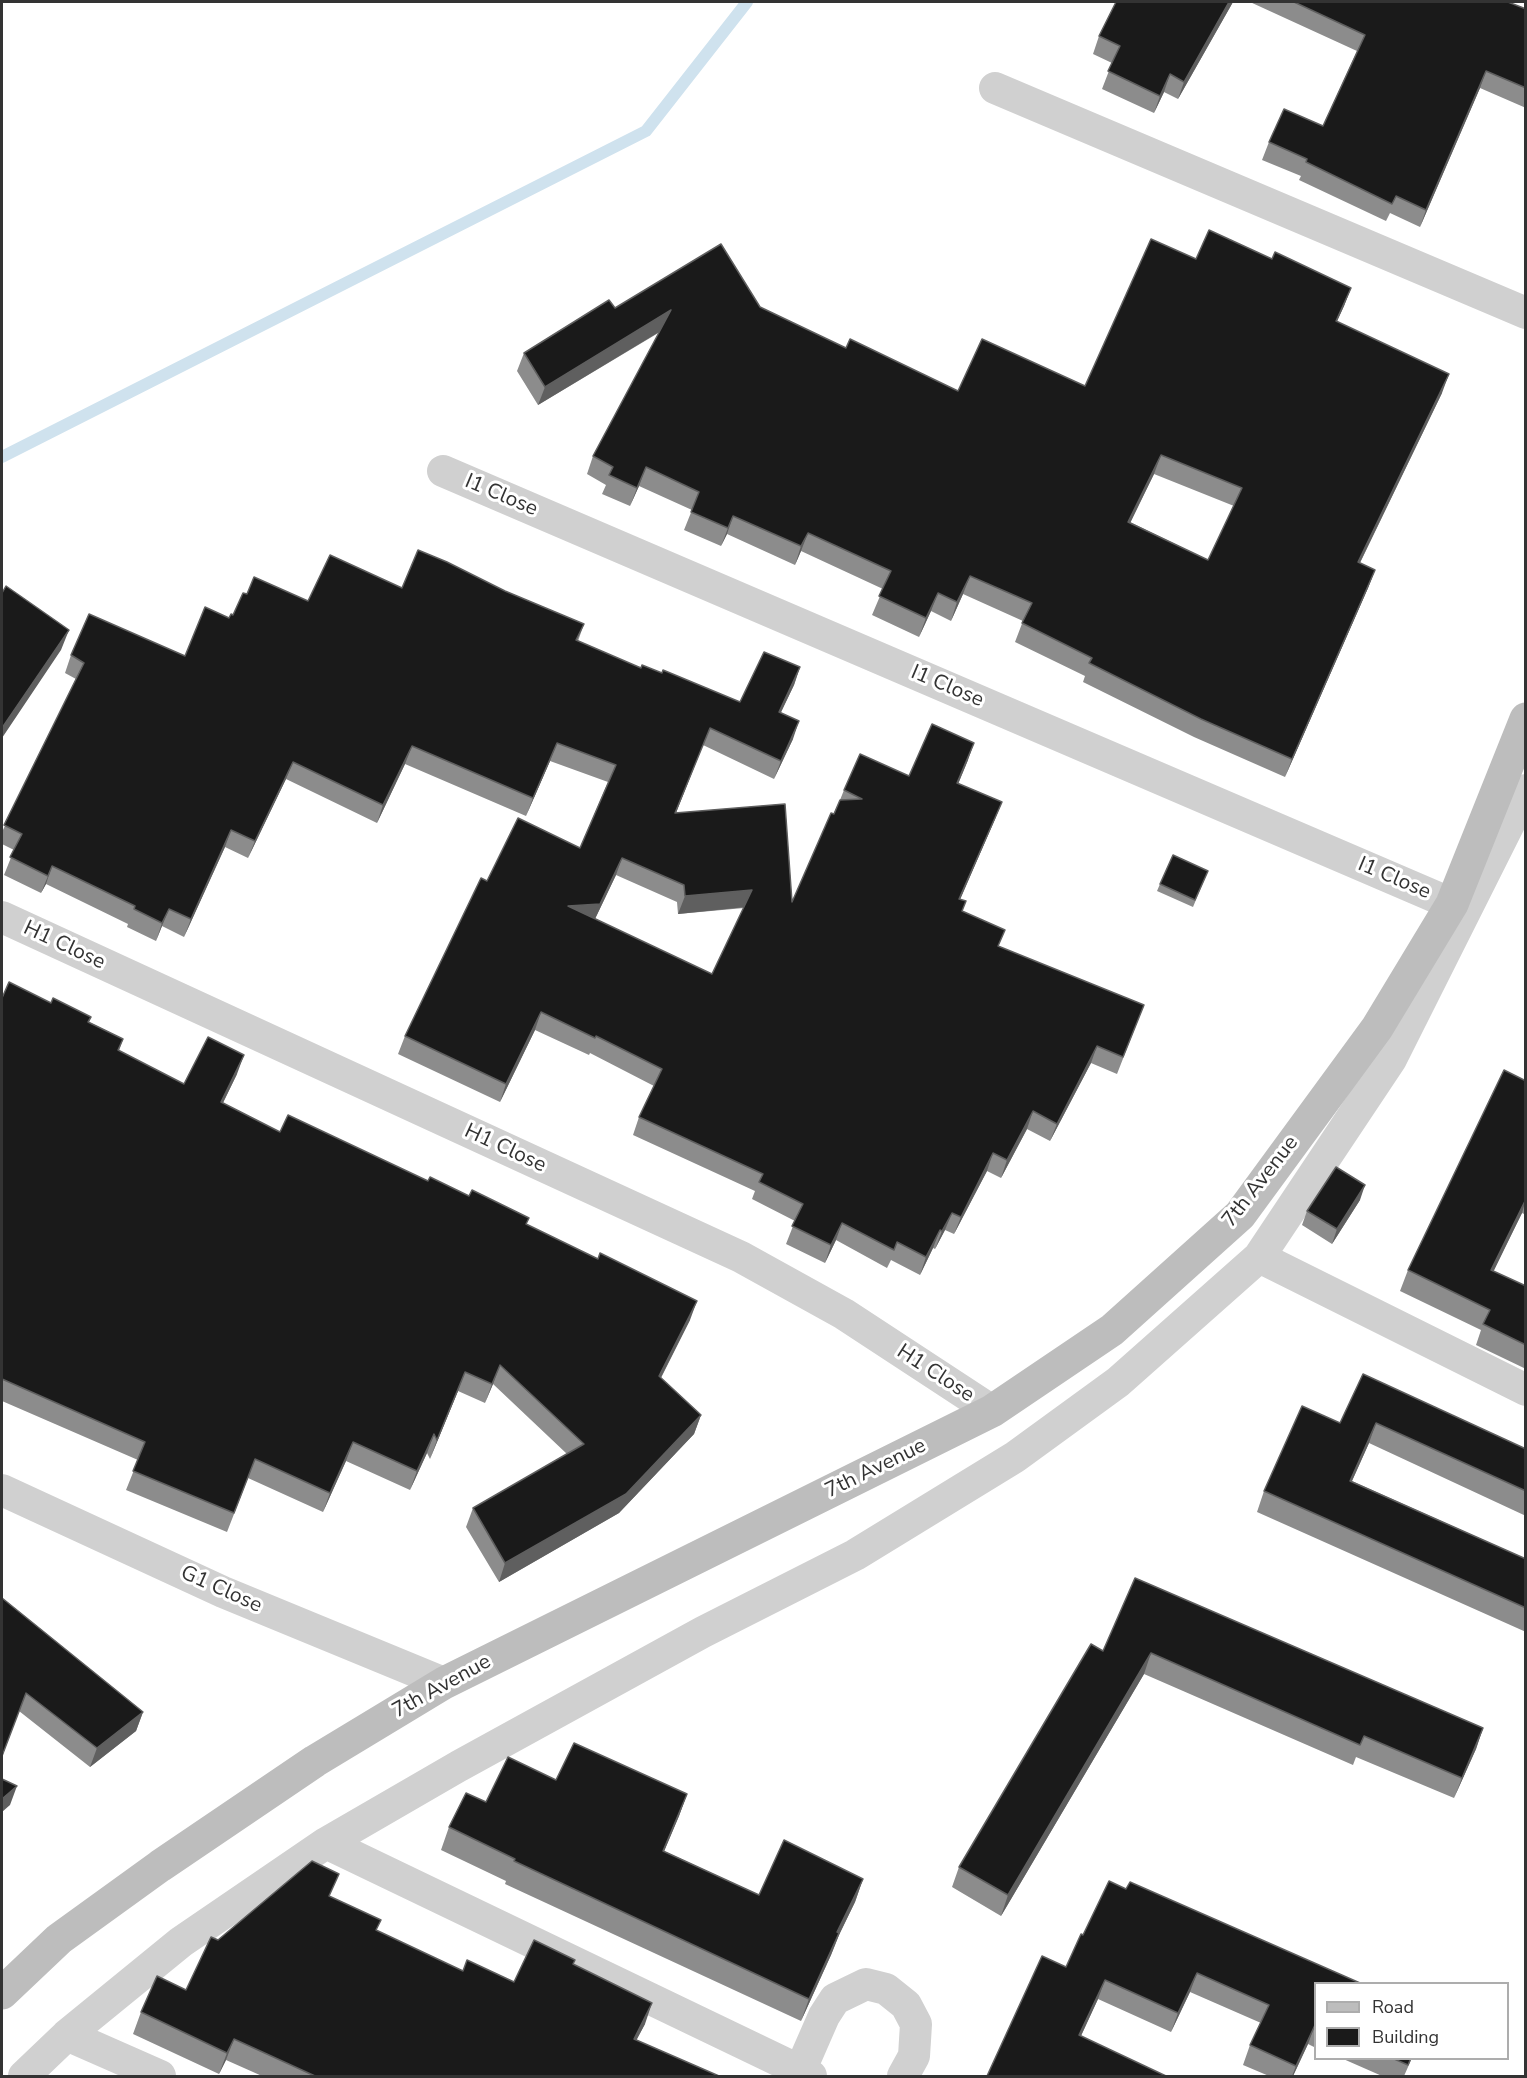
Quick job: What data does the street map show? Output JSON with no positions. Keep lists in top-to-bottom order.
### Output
{
  "streets": {
    "main road": ["7th Avenue"],
    "street": ["I1 Close", "H1 Close", "G1 Close"]
  },
  "crossings": [
    ["I1 Close", "7th Avenue"],
    ["H1 Close", "7th Avenue"],
    ["7th Avenue", "G1 Close"]
  ],
  "legend": ["Road", "Building"]
}
